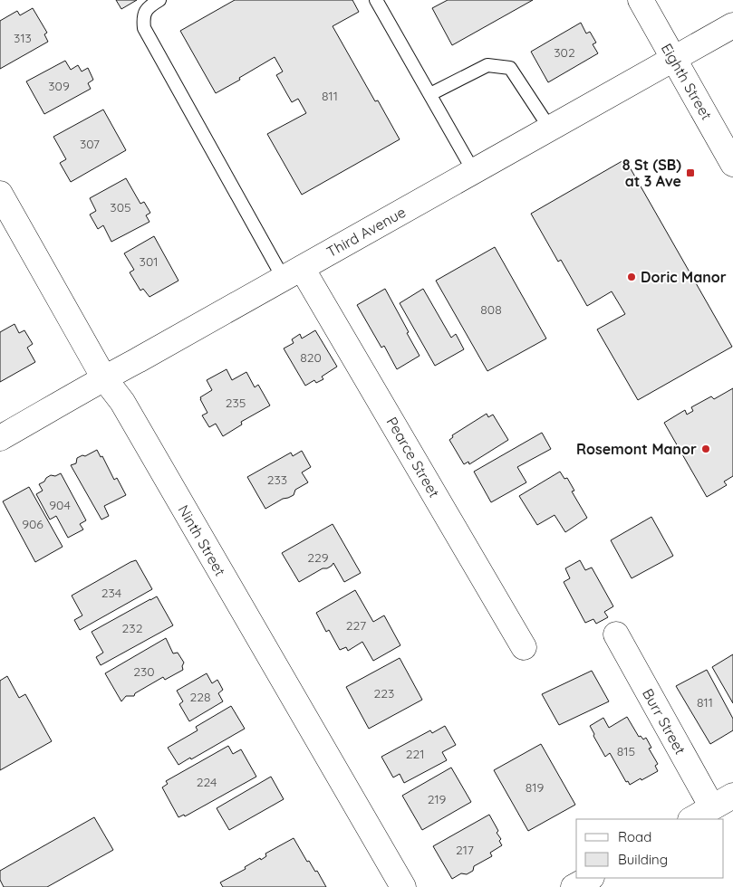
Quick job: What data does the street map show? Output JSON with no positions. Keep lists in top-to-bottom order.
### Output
{
  "streets": {
    "street": [
      "Eighth Street",
      "Third Avenue",
      "Pearce Street",
      "Ninth Street",
      "Burr Street"
    ]
  },
  "crossings": [
    ["Eighth Street", "Third Avenue"],
    ["Third Avenue", "Pearce Street"],
    ["Third Avenue", "Ninth Street"]
  ],
  "places": {
    "transit": ["8 St (SB) at 3 Ave"],
    "other": ["Doric Manor", "Rosemont Manor"]
  },
  "house_numbers": [
    "313",
    "302",
    "309",
    "811",
    "307",
    "305",
    "301",
    "808",
    "820",
    "235",
    "233",
    "904",
    "906",
    "229",
    "234",
    "227",
    "232",
    "230",
    "223",
    "228",
    "811",
    "815",
    "221",
    "224",
    "819",
    "219",
    "217"
  ],
  "legend": ["Road", "Building"]
}
